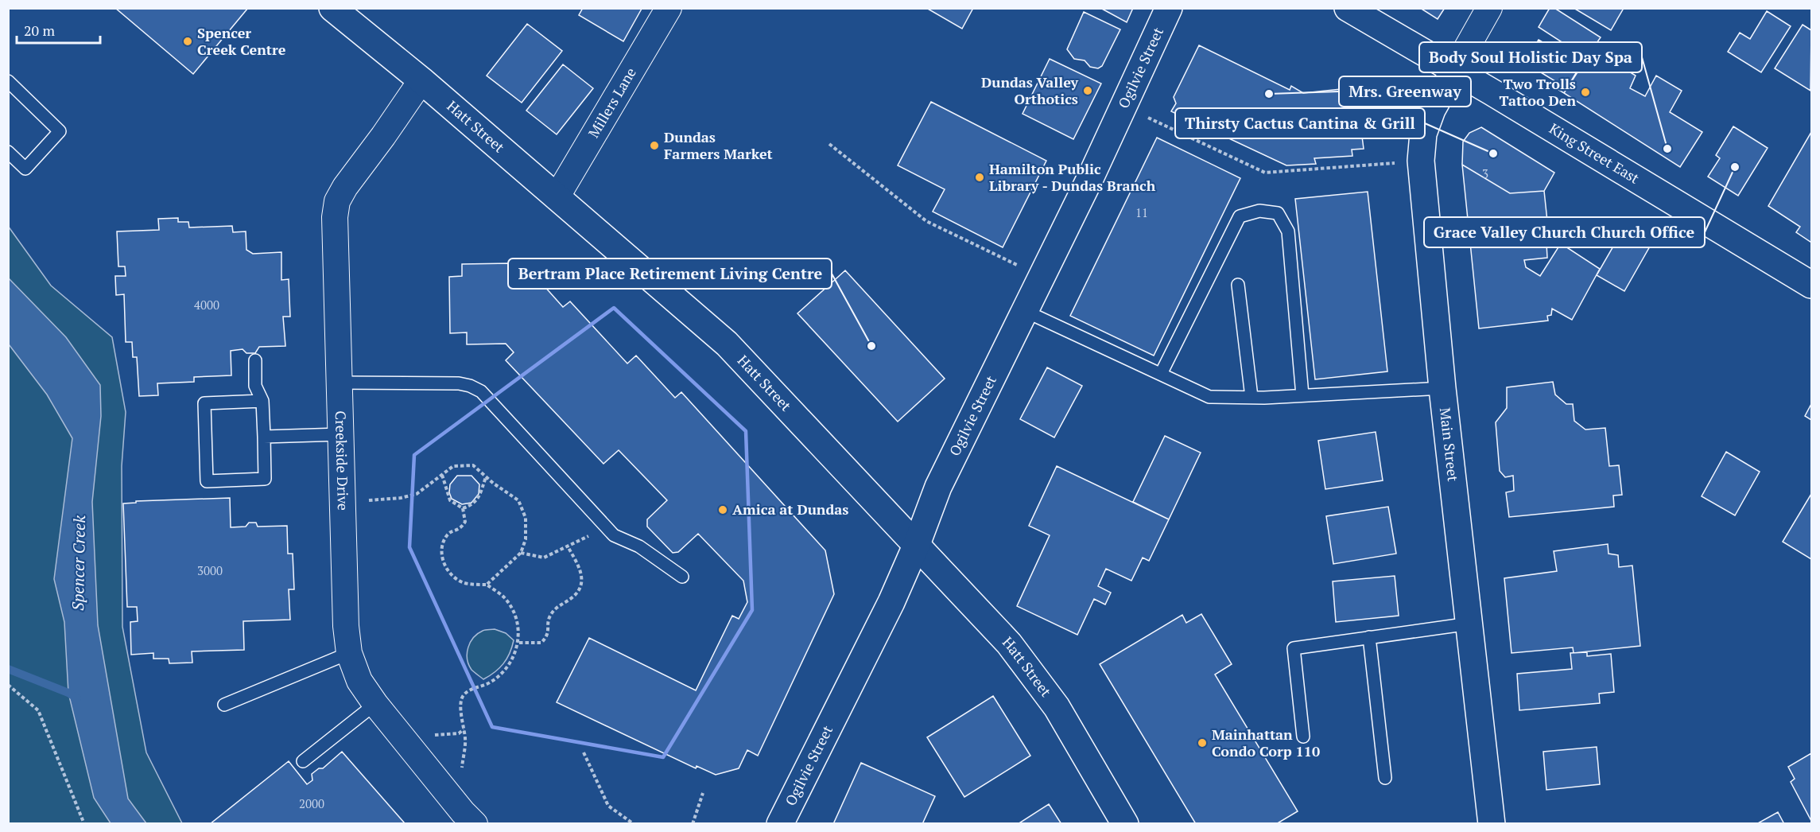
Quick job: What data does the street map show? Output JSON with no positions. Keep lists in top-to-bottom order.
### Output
{
  "streets": {
    "main road": [
      "Ogilvie Street",
      "Hatt Street",
      "King Street East",
      "Main Street"
    ],
    "street": ["Millers Lane", "Creekside Drive"]
  },
  "crossings": [
    ["Ogilvie Street", "Hatt Street"],
    ["Millers Lane", "Hatt Street"],
    ["Hatt Street", "Creekside Drive"],
    ["King Street East", "Main Street"]
  ],
  "water": ["Spencer Creek"],
  "places": [
    "Spencer Creek Centre",
    "Dundas Valley Orthotics",
    "Two Trolls Tattoo Den",
    "Mrs. Greenway",
    "Dundas Farmers Market",
    "Body Soul Holistic Day Spa",
    "Thirsty Cactus Cantina & Grill",
    "Grace Valley Church Church Office",
    "Hamilton Public Library - Dundas Branch",
    "Bertram Place Retirement Living Centre",
    "Amica at Dundas",
    "Mainhattan Condo Corp 110"
  ],
  "house_numbers": [
    "3",
    "11",
    "4000",
    "3000",
    "2000"
  ],
  "scale_bar": "20 m"
}
